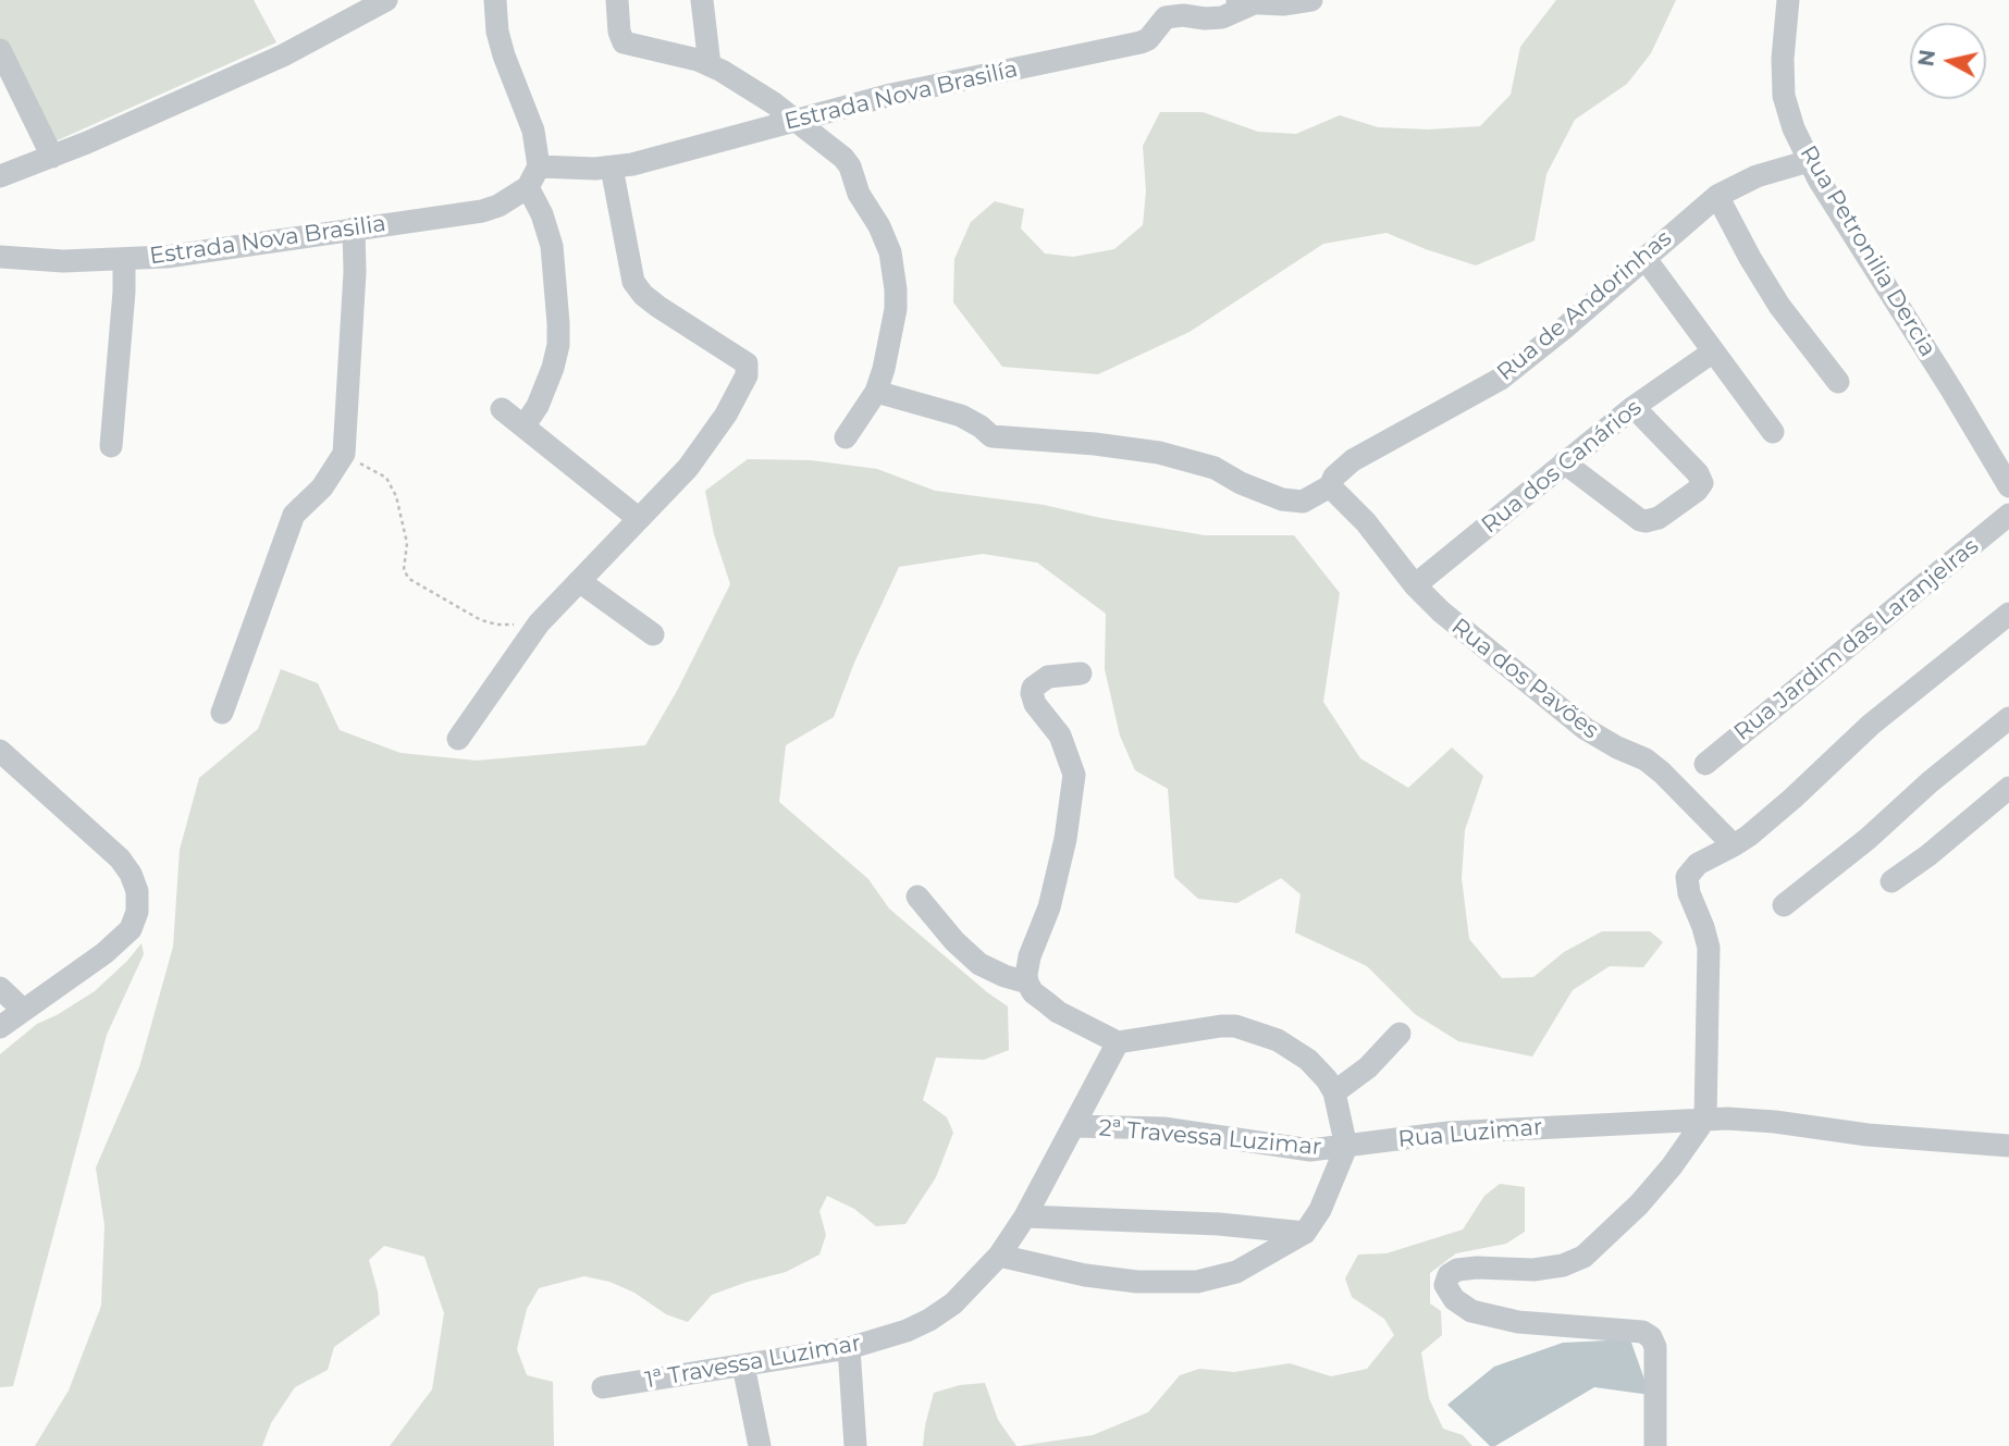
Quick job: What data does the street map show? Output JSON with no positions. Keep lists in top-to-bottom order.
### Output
{
  "streets": {
    "street": [
      "Estrada Nova Brasilía",
      "Estrada Nova Brasilia",
      "Rua Petronilia Dercia",
      "Rua de Andorinhas",
      "Rua dos Canários",
      "Rua Jardim das Laranjelras",
      "Rua dos Pavões",
      "Rua Luzimar",
      "2ª Travessa Luzimar",
      "1ª Travessa Luzimar"
    ]
  },
  "crossings": [
    ["Estrada Nova Brasilía", "Estrada Nova Brasilia"],
    ["Rua Petronilia Dercia", "Rua de Andorinhas"],
    ["Rua de Andorinhas", "Rua dos Pavões"],
    ["Rua dos Canários", "Rua dos Pavões"],
    ["Rua Luzimar", "2ª Travessa Luzimar"],
    ["2ª Travessa Luzimar", "1ª Travessa Luzimar"]
  ],
  "north": "left"
}
